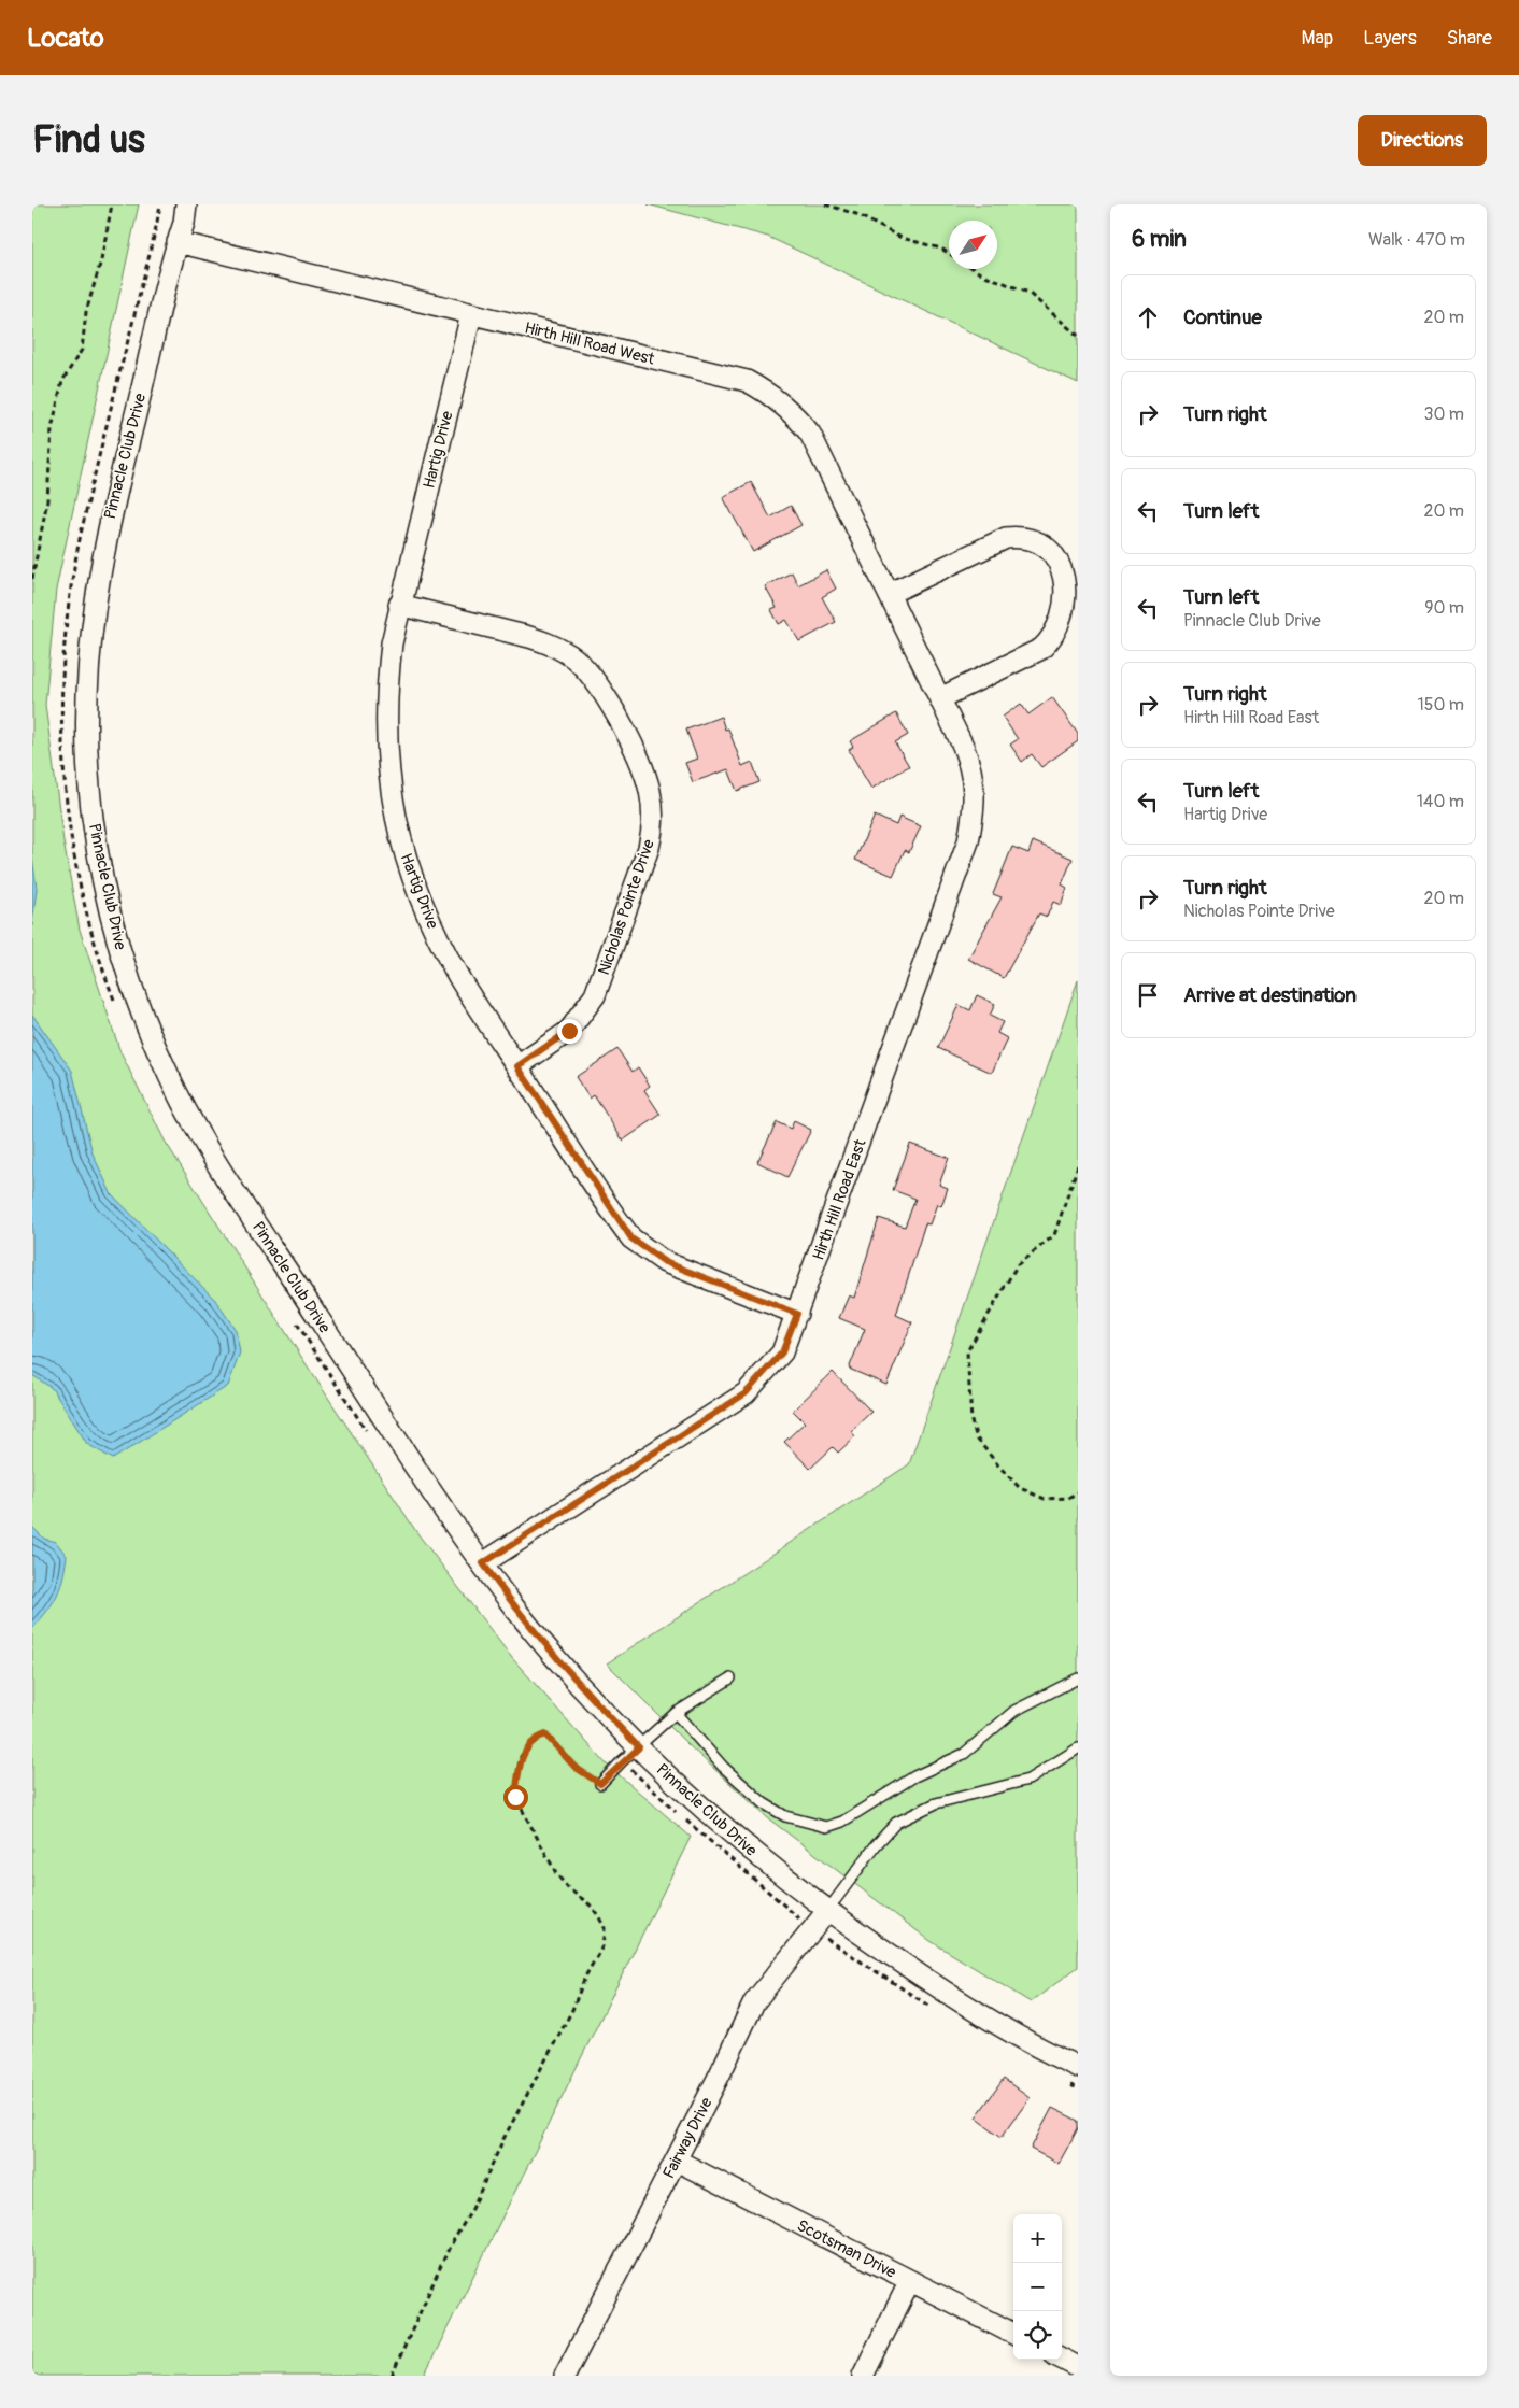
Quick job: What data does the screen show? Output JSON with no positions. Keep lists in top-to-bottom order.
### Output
{
  "streets": {
    "street": [
      "Hirth Hill Road West",
      "Hartig Drive",
      "Pinnacle Club Drive",
      "Nicholas Pointe Drive",
      "Hirth Hill Road East",
      "Fairway Drive",
      "Scotsman Drive"
    ]
  },
  "crossings": [
    ["Hirth Hill Road West", "Hartig Drive"],
    ["Hirth Hill Road West", "Pinnacle Club Drive"],
    ["Hirth Hill Road West", "Hirth Hill Road East"],
    ["Hartig Drive", "Nicholas Pointe Drive"],
    ["Hartig Drive", "Hirth Hill Road East"],
    ["Pinnacle Club Drive", "Hirth Hill Road East"],
    ["Pinnacle Club Drive", "Fairway Drive"],
    ["Fairway Drive", "Scotsman Drive"]
  ],
  "north": "top right",
  "page": {
    "header": "Locato",
    "nav": ["Map", "Layers", "Share"],
    "buttons": "Directions",
    "title": "Find us",
    "heading": ["6 min", "Walk · 470 m"],
    "list": [
      ["Continue", "20 m"],
      ["Turn right", "30 m"],
      ["Turn left", "20 m"],
      ["Turn left", "Pinnacle Club Drive", "90 m"],
      ["Turn right", "Hirth Hill Road East", "150 m"],
      ["Turn left", "Hartig Drive", "140 m"],
      ["Turn right", "Nicholas Pointe Drive", "20 m"],
      "Arrive at destination"
    ],
    "map_buttons": ["+", "−"]
  }
}
